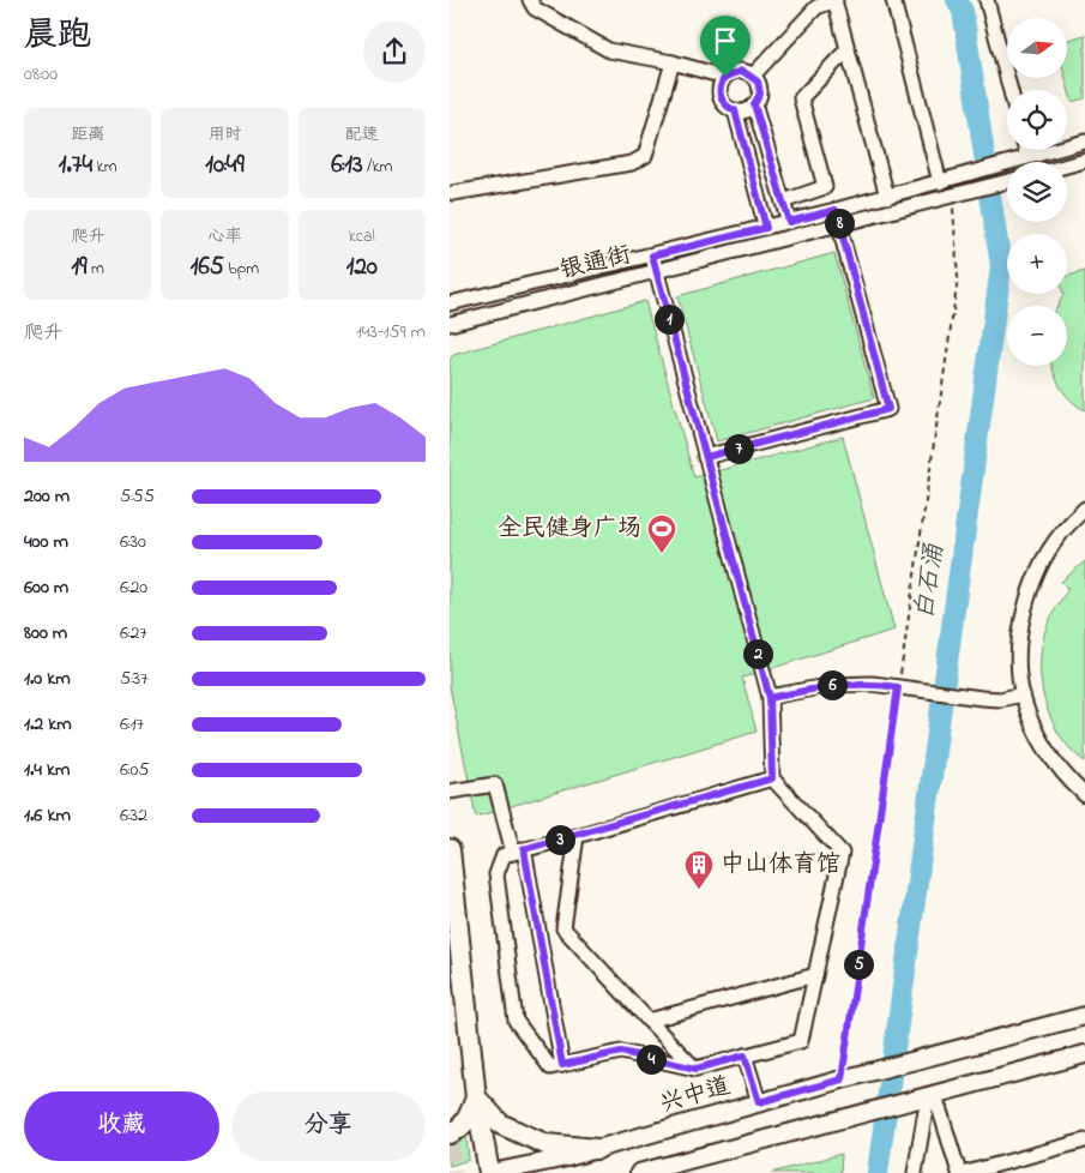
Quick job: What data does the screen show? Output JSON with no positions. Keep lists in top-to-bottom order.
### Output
{
  "streets": {
    "main road": ["兴中道"],
    "street": ["银通街"]
  },
  "water": ["白石涌"],
  "places": {
    "sports": ["全民健身广场"],
    "building": ["中山体育馆"]
  },
  "north": "right",
  "page": {
    "heading": ["晨跑", "08:00"],
    "map_buttons": ["+", "−"],
    "stats": [
      ["距离", "1.74 km"],
      ["用时", "10:49"],
      ["配速", "6:13 /km"],
      ["爬升", "19 m"],
      ["心率", "165 bpm"],
      ["kcal", "120"]
    ],
    "pins": [
      "8",
      "1",
      "7",
      "2",
      "6",
      "3",
      "5",
      "4"
    ],
    "chart": ["爬升", "143–159 m"],
    "list": [
      {
        "name": "200 m",
        "note": "5:55"
      },
      {
        "name": "400 m",
        "note": "6:30"
      },
      {
        "name": "600 m",
        "note": "6:20"
      },
      {
        "name": "800 m",
        "note": "6:27"
      },
      {
        "name": "1.0 km",
        "note": "5:37"
      },
      {
        "name": "1.2 km",
        "note": "6:17"
      },
      {
        "name": "1.4 km",
        "note": "6:05"
      },
      {
        "name": "1.6 km",
        "note": "6:32"
      }
    ],
    "buttons": ["收藏", "分享"]
  }
}
